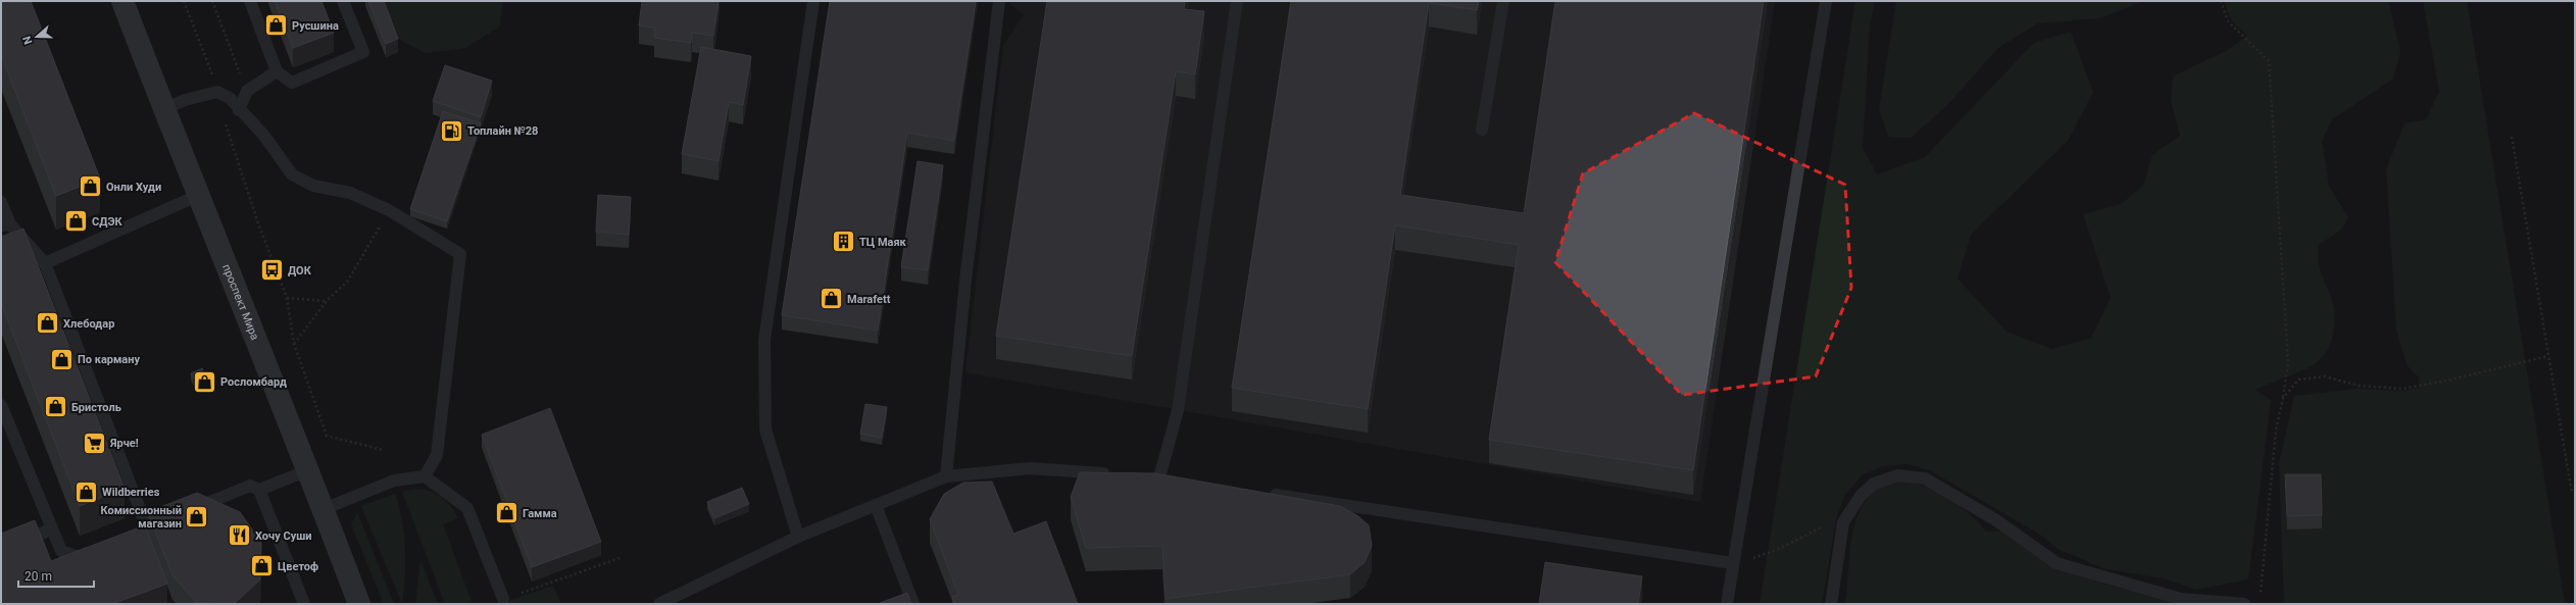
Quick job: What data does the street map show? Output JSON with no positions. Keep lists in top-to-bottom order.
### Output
{
  "streets": {
    "main road": ["проспект Мира"]
  },
  "places": {
    "shop": [
      "Русшина",
      "Онли Худи",
      "СДЭК",
      "Marafett",
      "Хлебодар",
      "По карману",
      "Росломбард",
      "Бристоль",
      "Wildberries",
      "Гамма",
      "Комиссионный магазин",
      "Цветоф"
    ],
    "fuel station": ["Топлайн №28"],
    "building": ["ТЦ Маяк"],
    "bus stop": ["ДОК"],
    "supermarket": ["Ярче!"],
    "restaurant": ["Хочу Суши"]
  },
  "scale_bar": "20 m",
  "north": "left"
}
